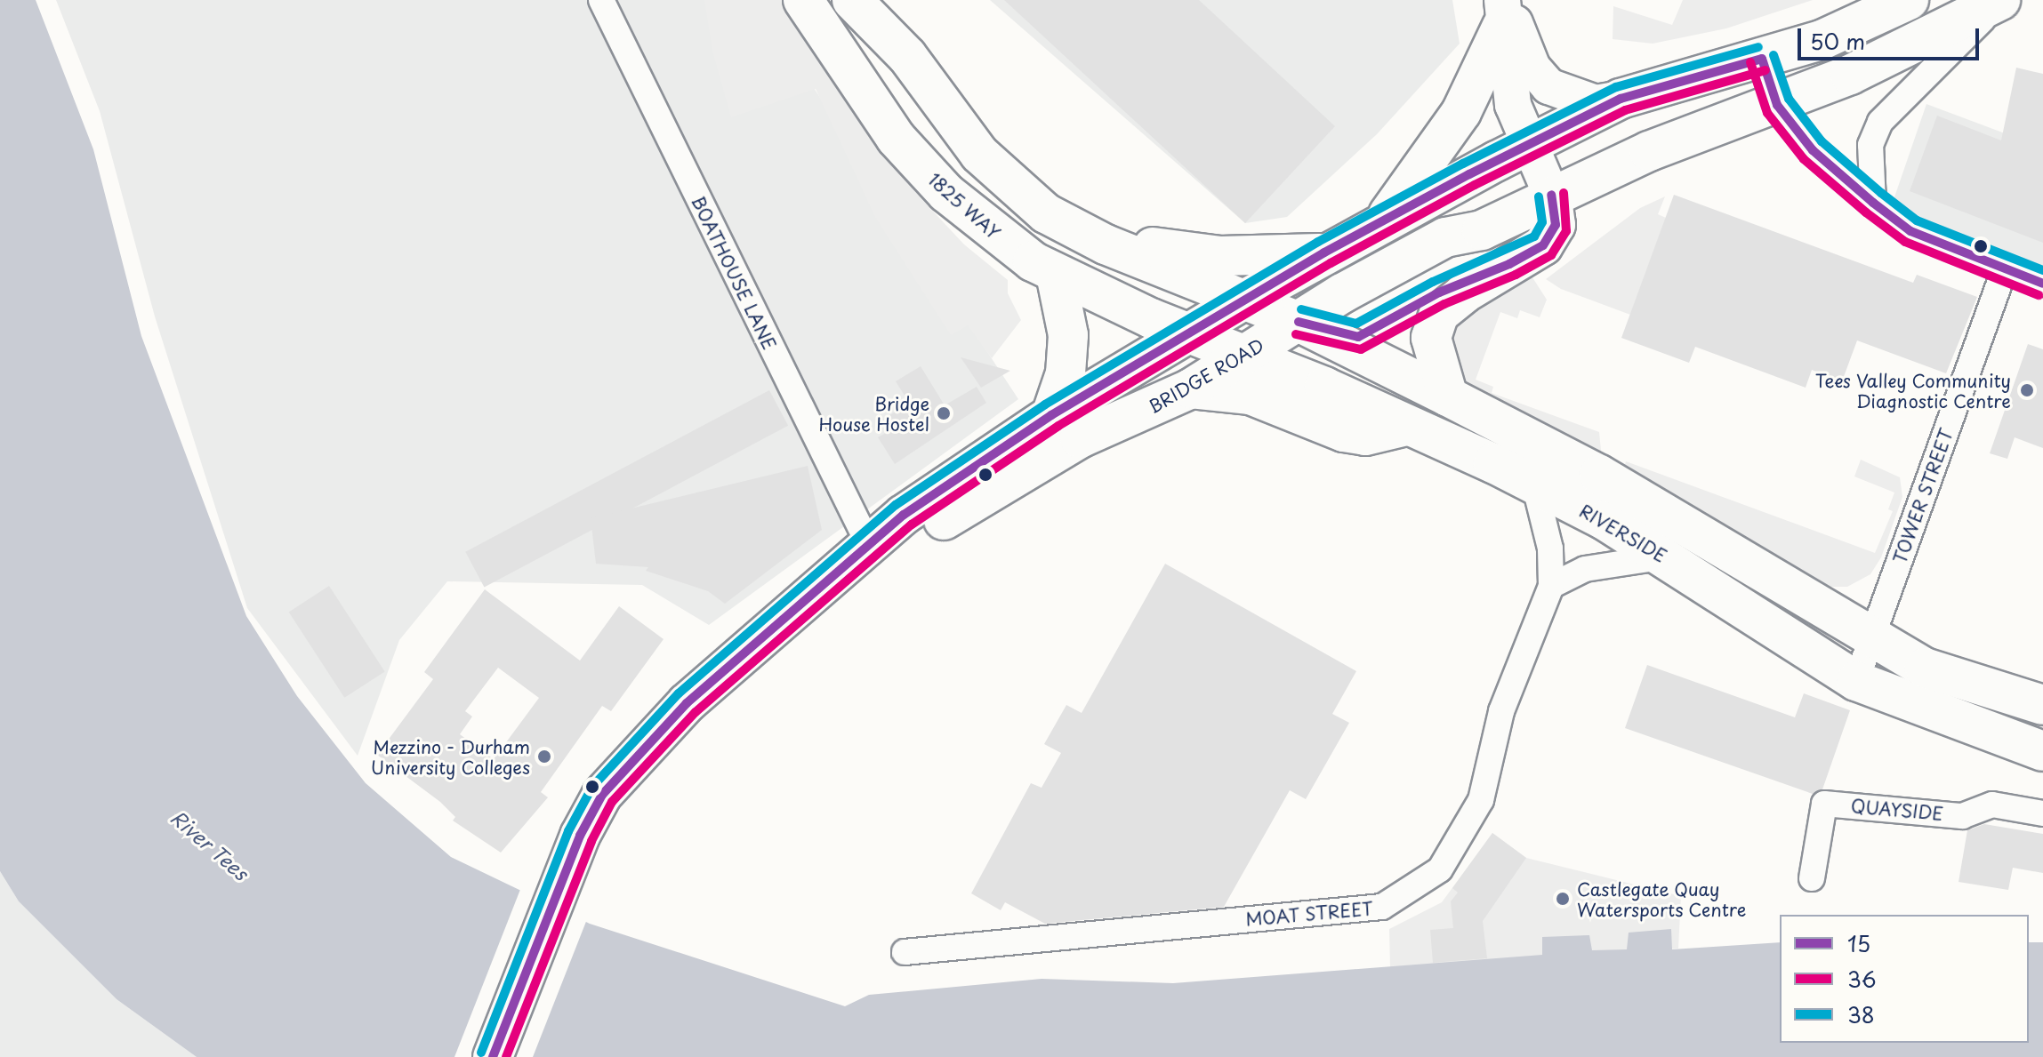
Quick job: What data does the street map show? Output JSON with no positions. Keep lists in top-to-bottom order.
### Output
{
  "streets": {
    "main road": ["1825 WAY", "BRIDGE ROAD", "RIVERSIDE"],
    "street": [
      "BOATHOUSE LANE",
      "TOWER STREET",
      "QUAYSIDE",
      "MOAT STREET"
    ]
  },
  "crossings": [
    ["1825 WAY", "BRIDGE ROAD"],
    ["1825 WAY", "RIVERSIDE"],
    ["BOATHOUSE LANE", "BRIDGE ROAD"],
    ["BRIDGE ROAD", "RIVERSIDE"],
    ["TOWER STREET", "RIVERSIDE"],
    ["RIVERSIDE", "MOAT STREET"]
  ],
  "water": ["River Tees"],
  "places": [
    "Tees Valley Community Diagnostic Centre",
    "Bridge House Hostel",
    "Mezzino - Durham University Colleges",
    "Castlegate Quay Watersports Centre"
  ],
  "lines": ["transit line 38", "transit line 15", "transit line 36"],
  "legend": ["15", "36", "38"],
  "scale_bar": "50 m"
}
